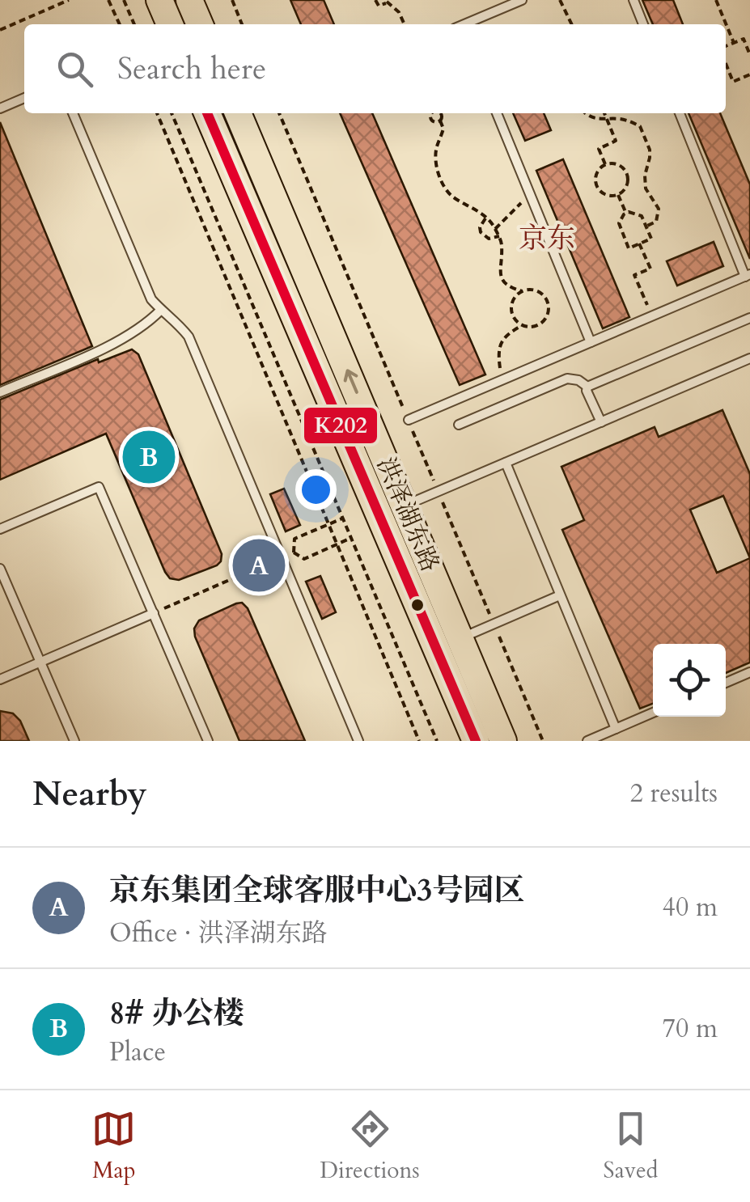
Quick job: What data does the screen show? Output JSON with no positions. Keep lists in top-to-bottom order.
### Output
{
  "streets": {
    "main road": ["洪泽湖东路"]
  },
  "districts": ["京东"],
  "lines": ["transit line K202"],
  "page": {
    "search": "Search here",
    "pins": ["B", "A"],
    "heading": ["Nearby", "2 results"],
    "list": [
      {
        "mark": "A",
        "name": "京东集团全球客服中心3号园区",
        "note": "Office · 洪泽湖东路",
        "value": "40 m"
      },
      {
        "mark": "B",
        "name": "8# 办公楼",
        "note": "Place",
        "value": "70 m"
      }
    ],
    "nav": ["Map", "Directions", "Saved"]
  }
}
